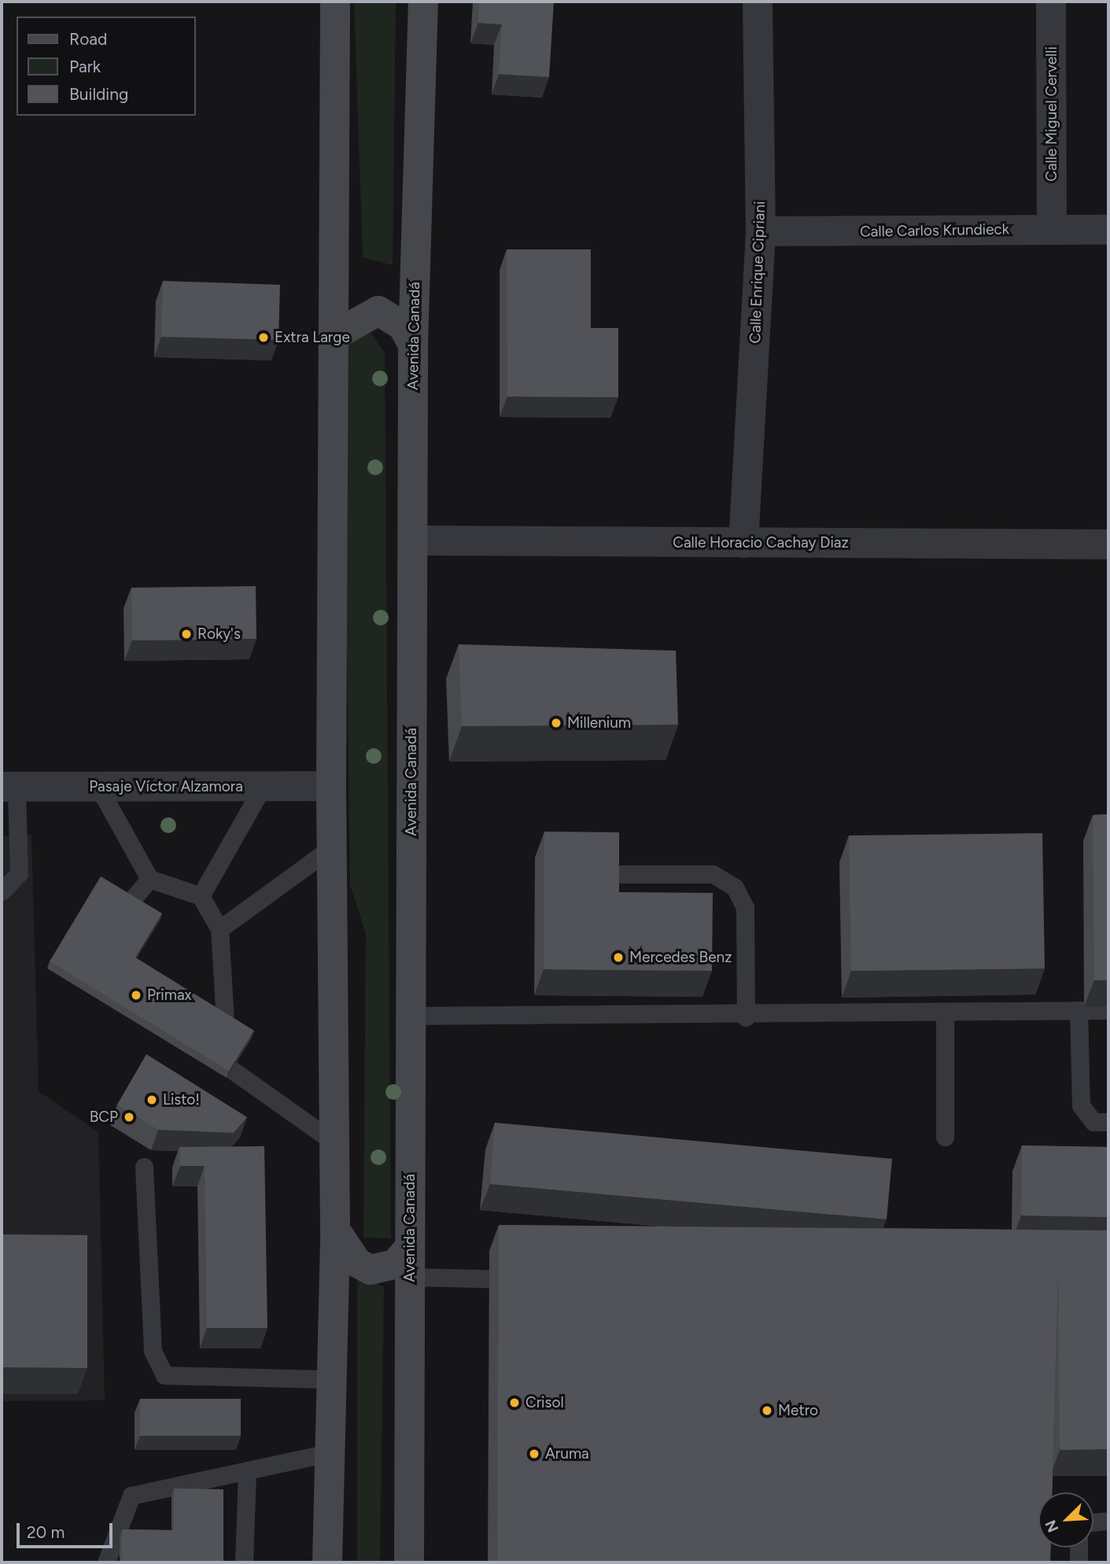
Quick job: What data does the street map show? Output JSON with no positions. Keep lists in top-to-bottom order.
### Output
{
  "streets": {
    "main road": ["Avenida Canadá"],
    "street": [
      "Calle Miguel Cervelli",
      "Calle Carlos Krundieck",
      "Calle Enrique Cipriani",
      "Calle Horacio Cachay Diaz",
      "Pasaje Víctor Alzamora"
    ]
  },
  "crossings": [
    ["Calle Miguel Cervelli", "Calle Carlos Krundieck"],
    ["Calle Carlos Krundieck", "Calle Enrique Cipriani"],
    ["Calle Enrique Cipriani", "Calle Horacio Cachay Diaz"],
    ["Avenida Canadá", "Calle Horacio Cachay Diaz"]
  ],
  "places": [
    "Extra Large",
    "Roky's",
    "Millenium",
    "Mercedes Benz",
    "Primax",
    "Listo!",
    "BCP",
    "Crisol",
    "Metro",
    "Aruma"
  ],
  "legend": ["Road", "Park", "Building"],
  "scale_bar": "20 m",
  "north": "bottom left"
}
